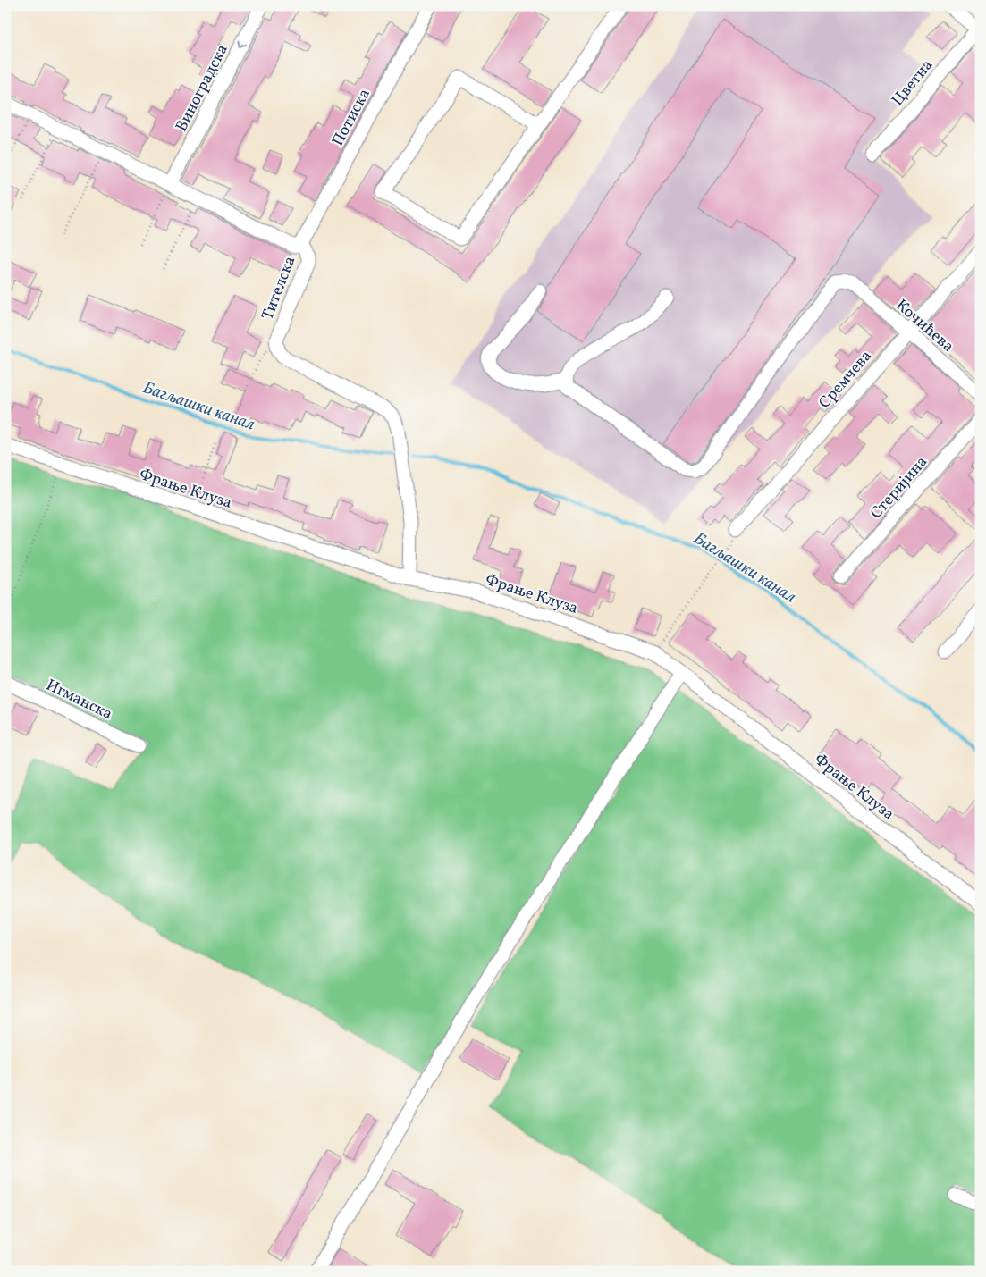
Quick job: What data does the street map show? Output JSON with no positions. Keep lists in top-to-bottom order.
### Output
{
  "streets": {
    "street": [
      "Цветна",
      "Виноградска",
      "Потиска",
      "Тителска",
      "Кочићева",
      "Сремчева",
      "Стеријина",
      "Фрање Клуза",
      "Игманска"
    ]
  },
  "crossings": [
    ["Виноградска", "Тителска"],
    ["Потиска", "Тителска"],
    ["Тителска", "Фрање Клуза"],
    ["Кочићева", "Сремчева"]
  ],
  "one_way": ["Виноградска"],
  "water": ["Багљашки канал"]
}
